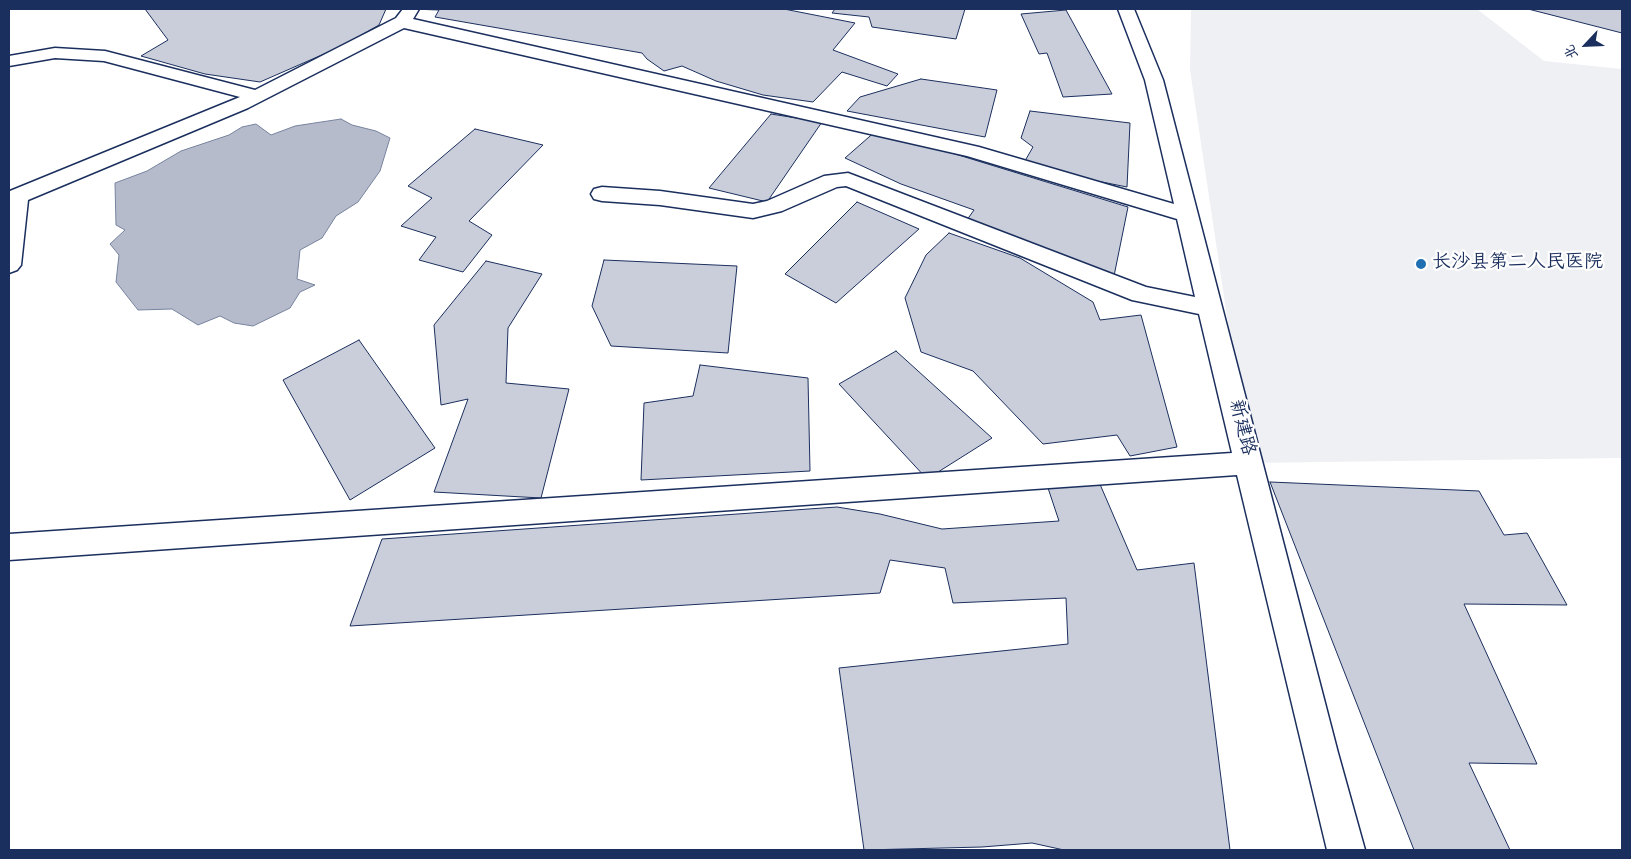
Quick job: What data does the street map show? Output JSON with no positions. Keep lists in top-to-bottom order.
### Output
{
  "streets": {
    "street": ["新建路"]
  },
  "places": ["长沙县第二人民医院"],
  "north": "bottom left"
}
